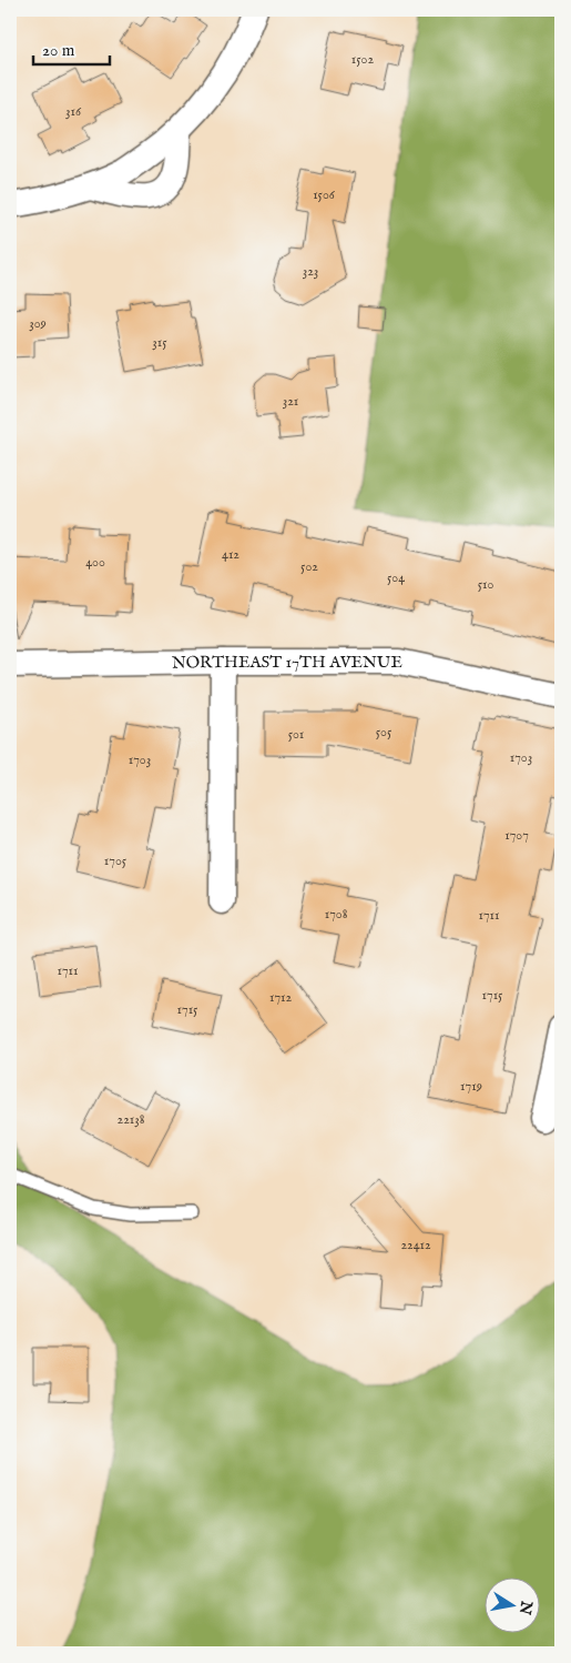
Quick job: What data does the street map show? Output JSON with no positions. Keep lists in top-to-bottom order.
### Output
{
  "streets": {
    "street": ["NORTHEAST 17TH AVENUE"]
  },
  "house_numbers": [
    "1502",
    "316",
    "1506",
    "323",
    "309",
    "315",
    "321",
    "412",
    "400",
    "502",
    "504",
    "510",
    "505",
    "501",
    "1703",
    "1703",
    "1707",
    "1705",
    "1708",
    "1711",
    "1711",
    "1715",
    "1712",
    "1715",
    "1719",
    "22138",
    "22412"
  ],
  "scale_bar": "20 m",
  "north": "right"
}
